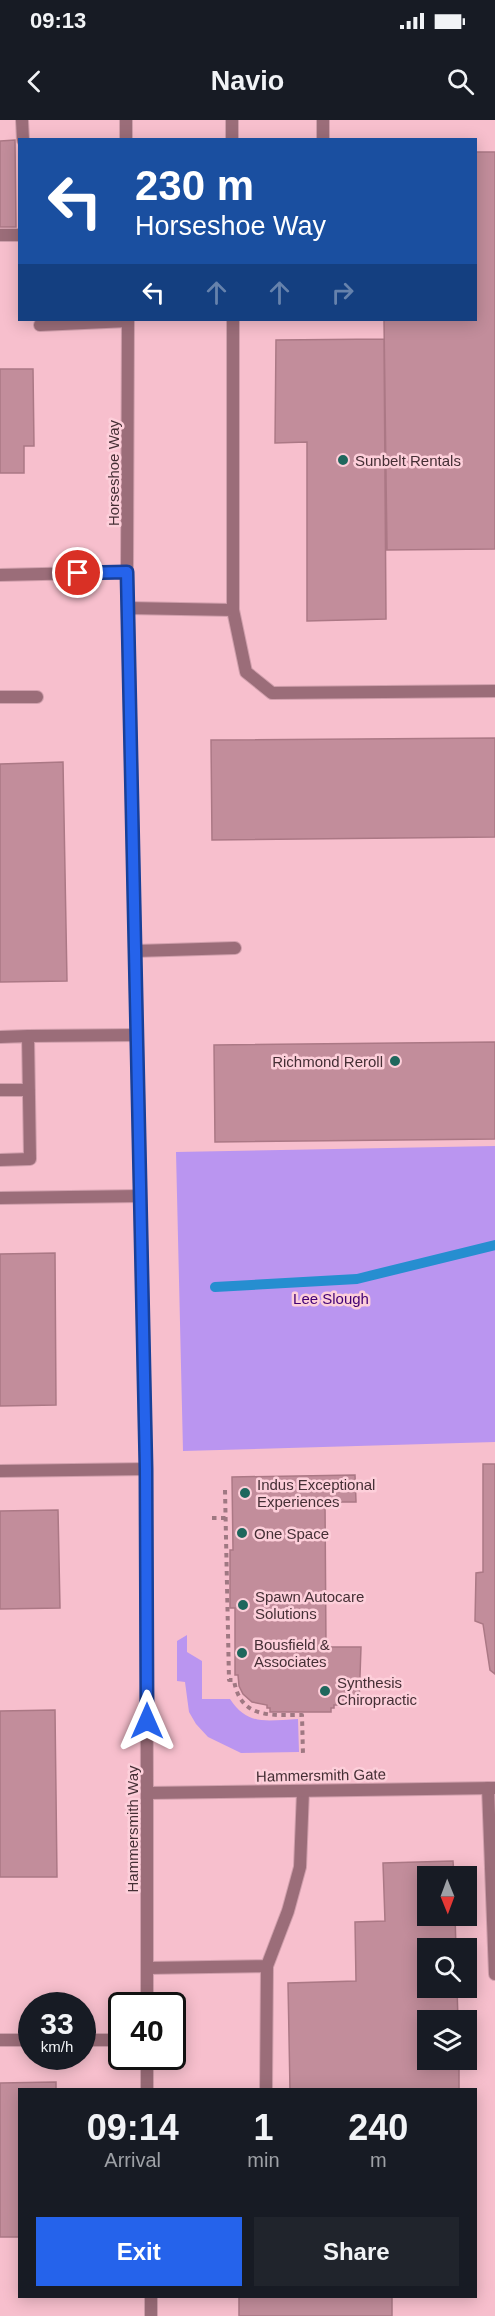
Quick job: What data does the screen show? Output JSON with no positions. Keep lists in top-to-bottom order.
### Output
{
  "streets": {
    "street": ["Horseshoe Way", "Hammersmith Gate", "Hammersmith Way"]
  },
  "crossings": [
    ["Horseshoe Way", "Hammersmith Way"],
    ["Hammersmith Gate", "Hammersmith Way"]
  ],
  "parks": ["Lee Slough"],
  "places": [
    "Sunbelt Rentals",
    "Richmond Reroll",
    "Indus Exceptional Experiences",
    "One Space",
    "Spawn Autocare Solutions",
    "Bousfield & Associates",
    "Synthesis Chiropractic"
  ],
  "north": "bottom",
  "page": {
    "status": "09:13",
    "header": "Navio",
    "turn": ["230 m", "Horseshoe Way"],
    "speed": "33 km/h",
    "limit": "40",
    "eta": [
      "09:14",
      "Arrival",
      "1",
      "min",
      "240",
      "m"
    ],
    "buttons": ["Exit", "Share"]
  }
}
